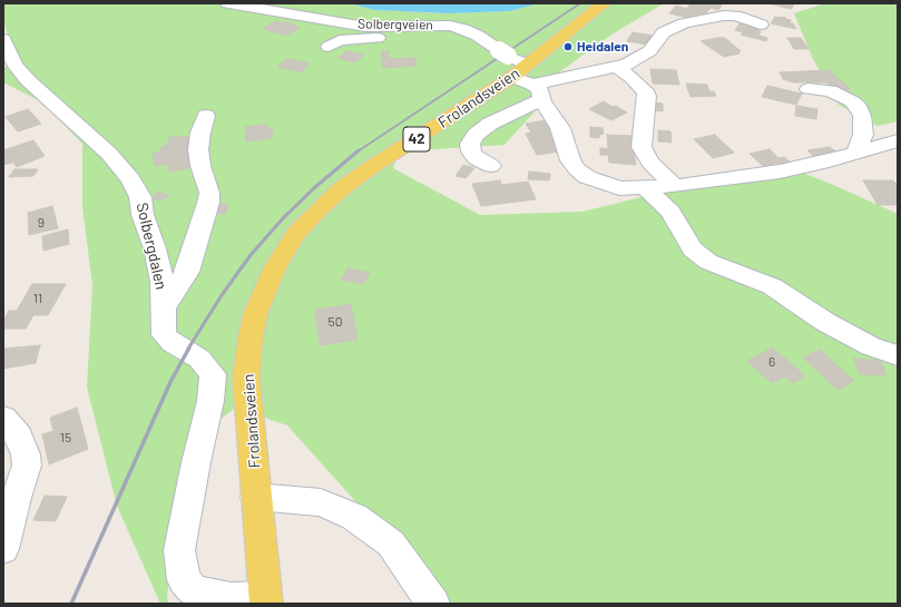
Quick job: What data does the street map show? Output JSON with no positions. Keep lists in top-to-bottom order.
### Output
{
  "streets": {
    "main road": ["Frolandsveien", "42"],
    "street": ["Solbergveien", "Solbergdalen"]
  },
  "crossings": [
    ["Solbergveien", "Frolandsveien"],
    ["Frolandsveien", "Solbergdalen"]
  ],
  "places": ["Heidalen"],
  "house_numbers": [
    "9",
    "11",
    "50",
    "6",
    "15"
  ]
}
